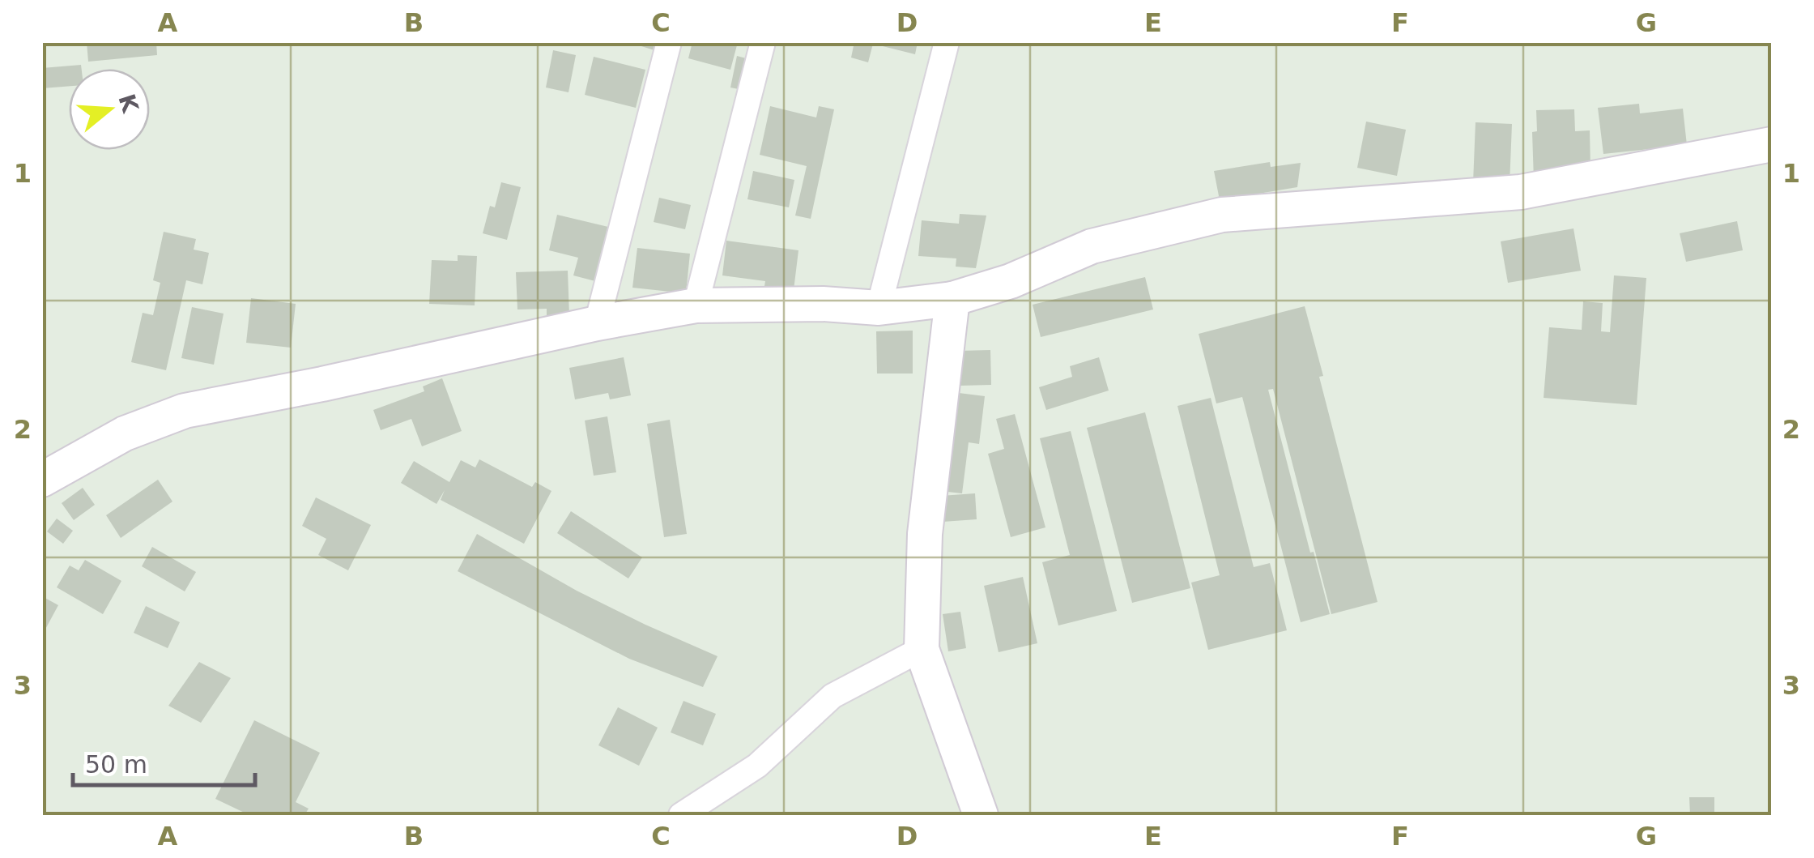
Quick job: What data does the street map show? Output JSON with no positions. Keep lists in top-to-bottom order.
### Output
{
  "scale_bar": "50 m",
  "north": "right",
  "grid": {
    "columns": [
      "A",
      "B",
      "C",
      "D",
      "E",
      "F",
      "G"
    ],
    "rows": ["1", "2", "3"]
  }
}
